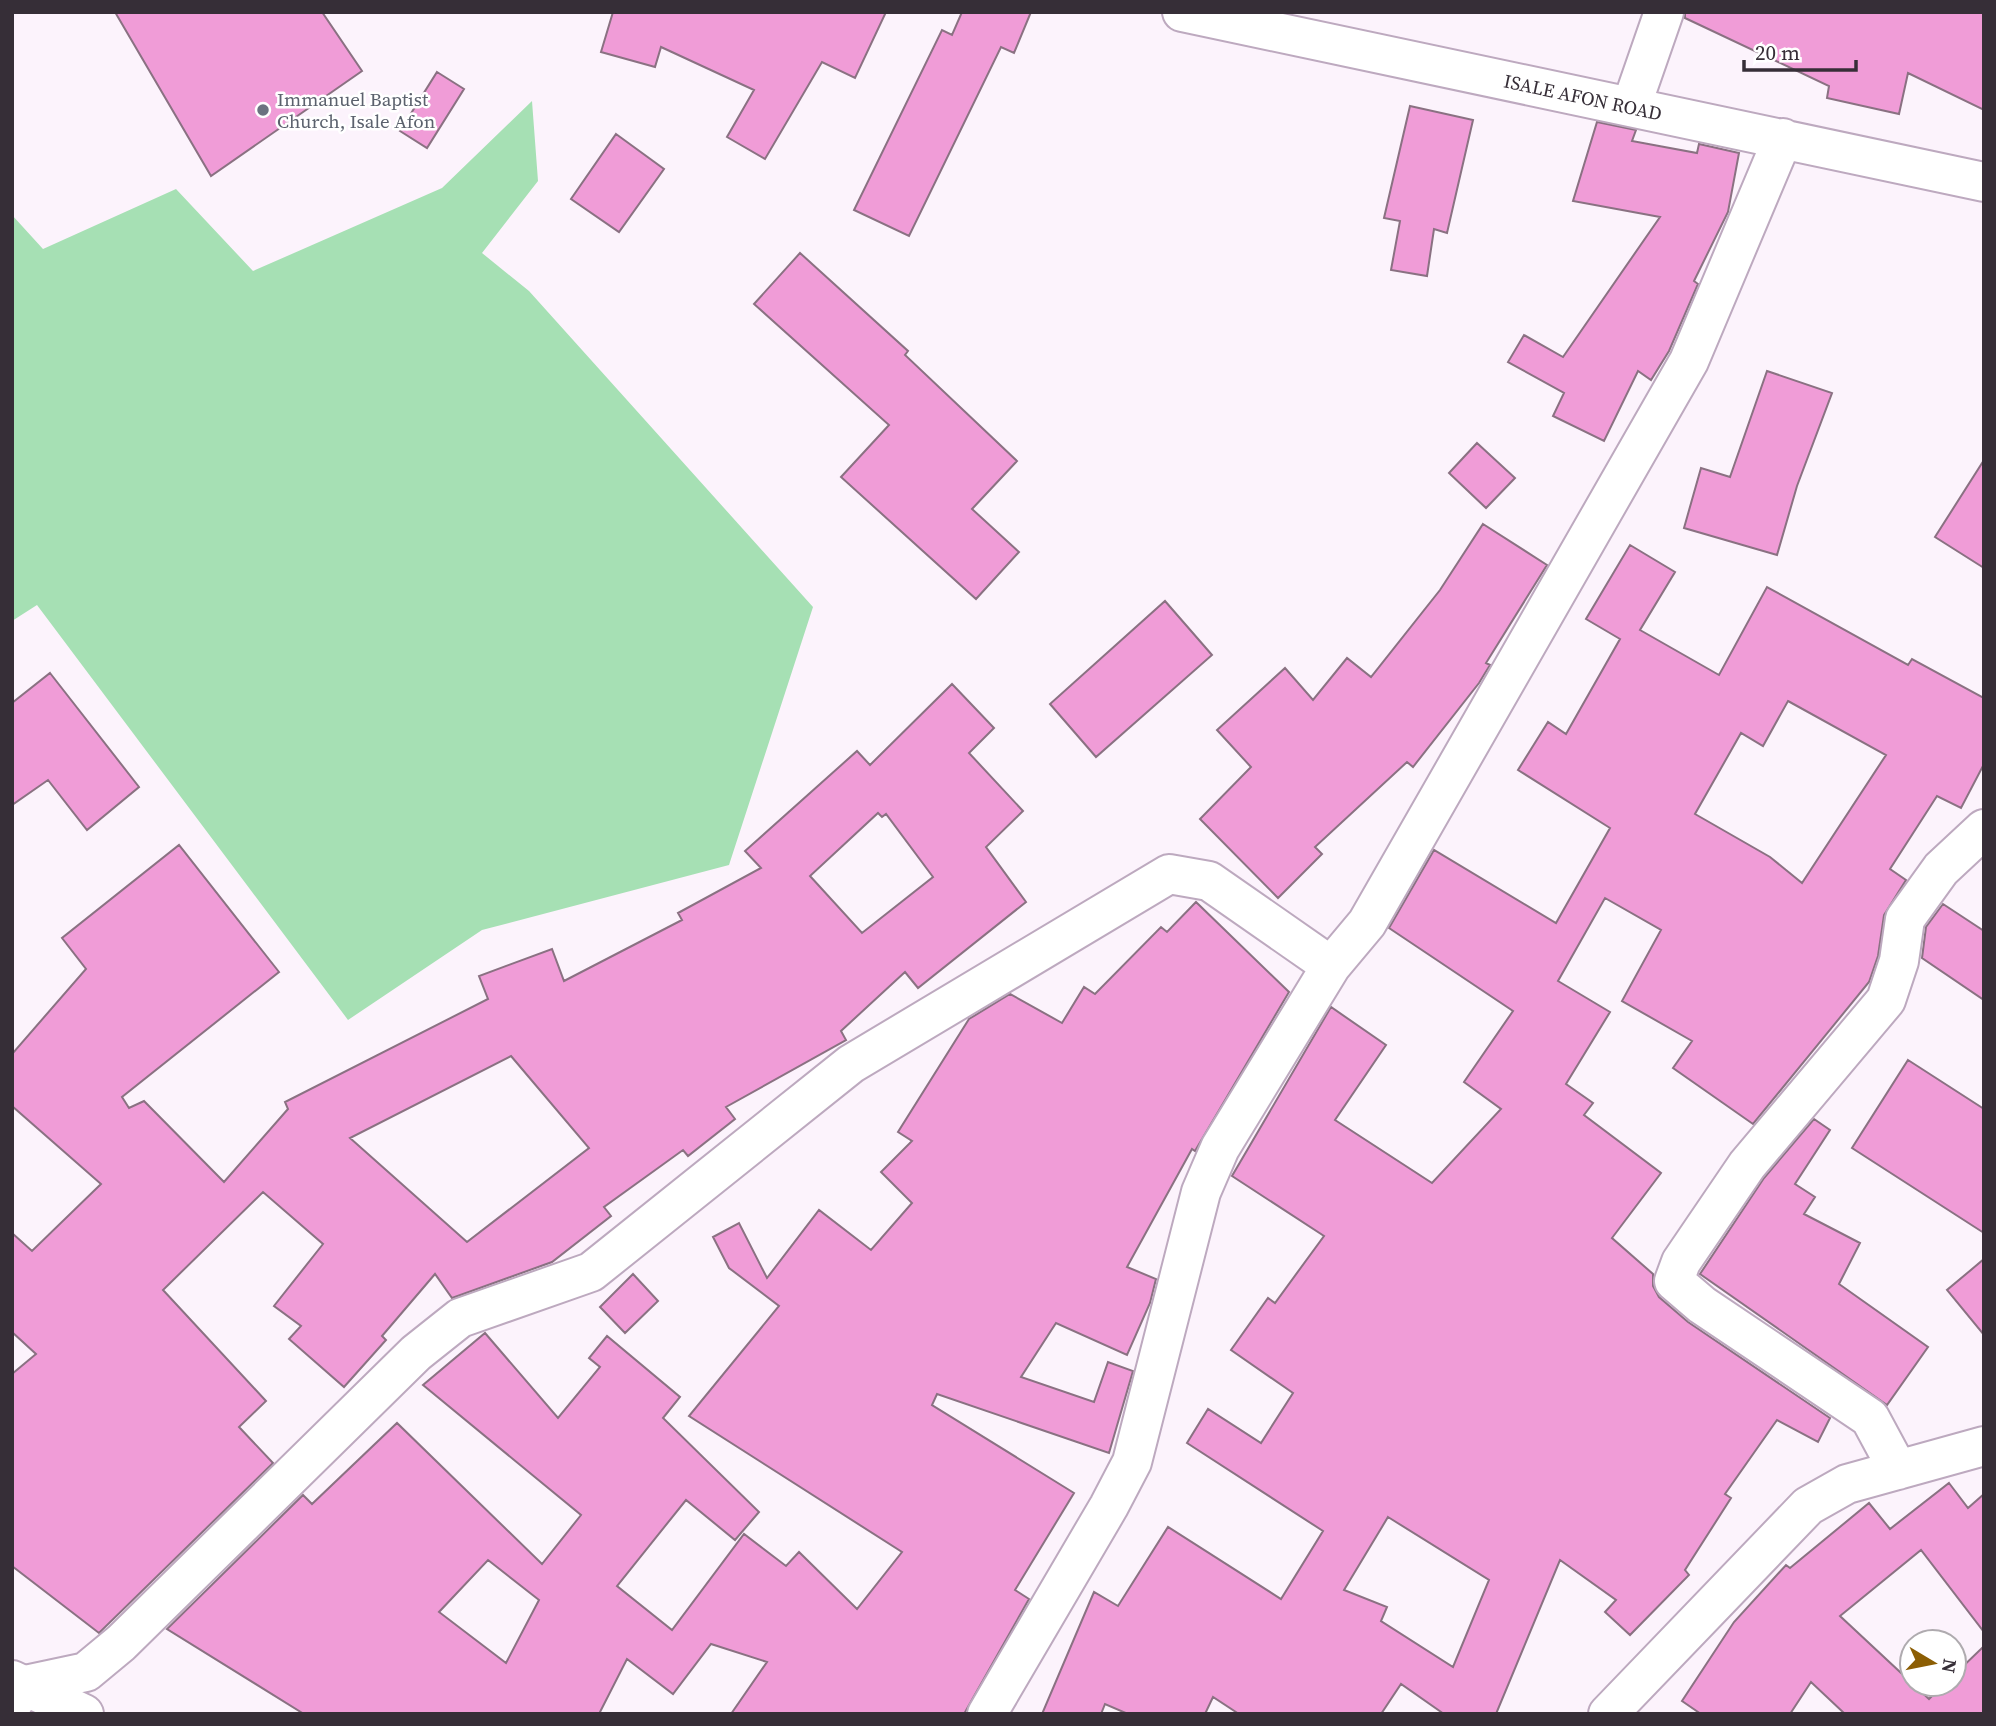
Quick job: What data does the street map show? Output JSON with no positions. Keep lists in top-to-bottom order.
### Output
{
  "streets": {
    "street": ["ISALE AFON ROAD"]
  },
  "places": ["Immanuel Baptist Church, Isale Afon"],
  "scale_bar": "20 m",
  "north": "right"
}
